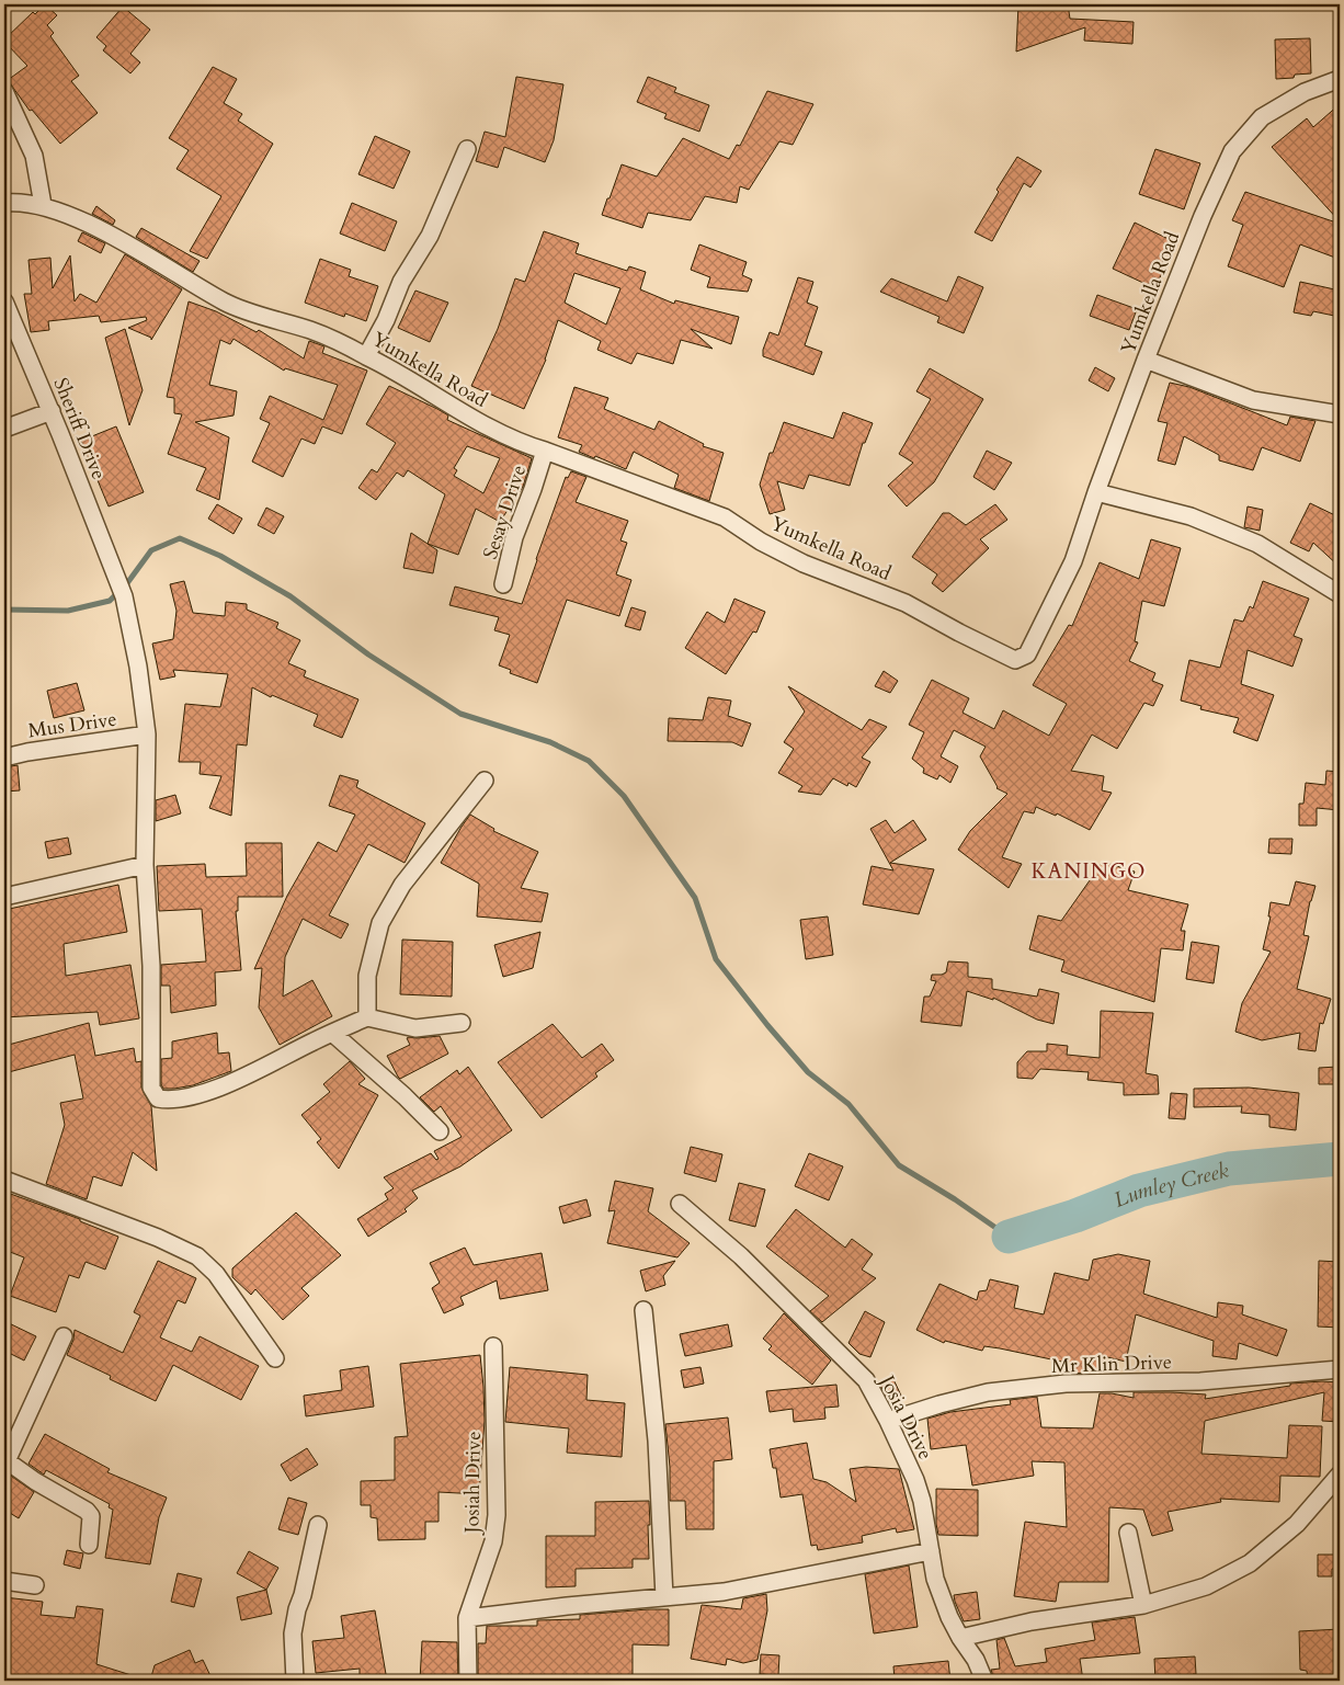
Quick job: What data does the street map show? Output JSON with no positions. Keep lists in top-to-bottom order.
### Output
{
  "streets": {
    "street": [
      "Yumkella Road",
      "Sheriff Drive",
      "Sesay Drive",
      "Mus Drive",
      "Mr Klin Drive",
      "Josia Drive",
      "Josiah Drive"
    ]
  },
  "crossings": [
    ["Yumkella Road", "Sesay Drive"],
    ["Sheriff Drive", "Mus Drive"],
    ["Mr Klin Drive", "Josia Drive"]
  ],
  "districts": ["KANINGO"],
  "water": ["Lumley Creek"]
}
